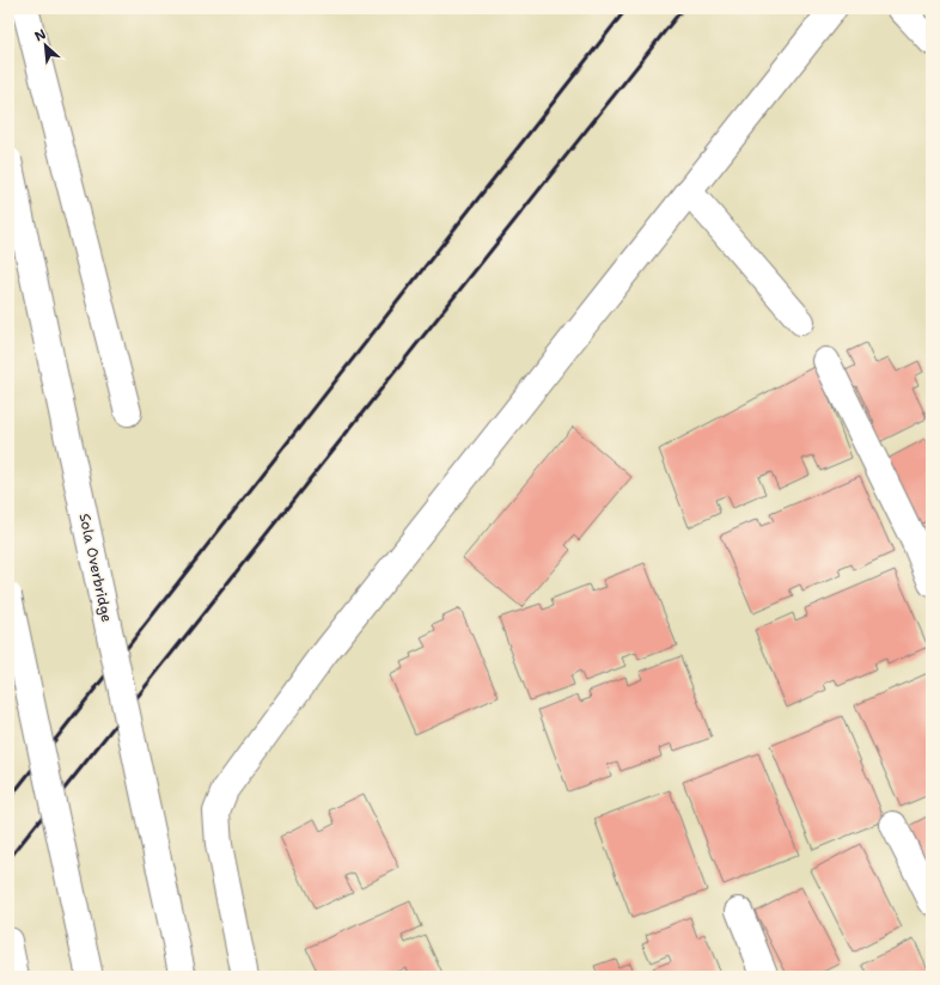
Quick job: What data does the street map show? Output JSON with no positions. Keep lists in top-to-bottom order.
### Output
{
  "streets": {
    "main road": ["Sola Overbridge"]
  },
  "north": "top left"
}
